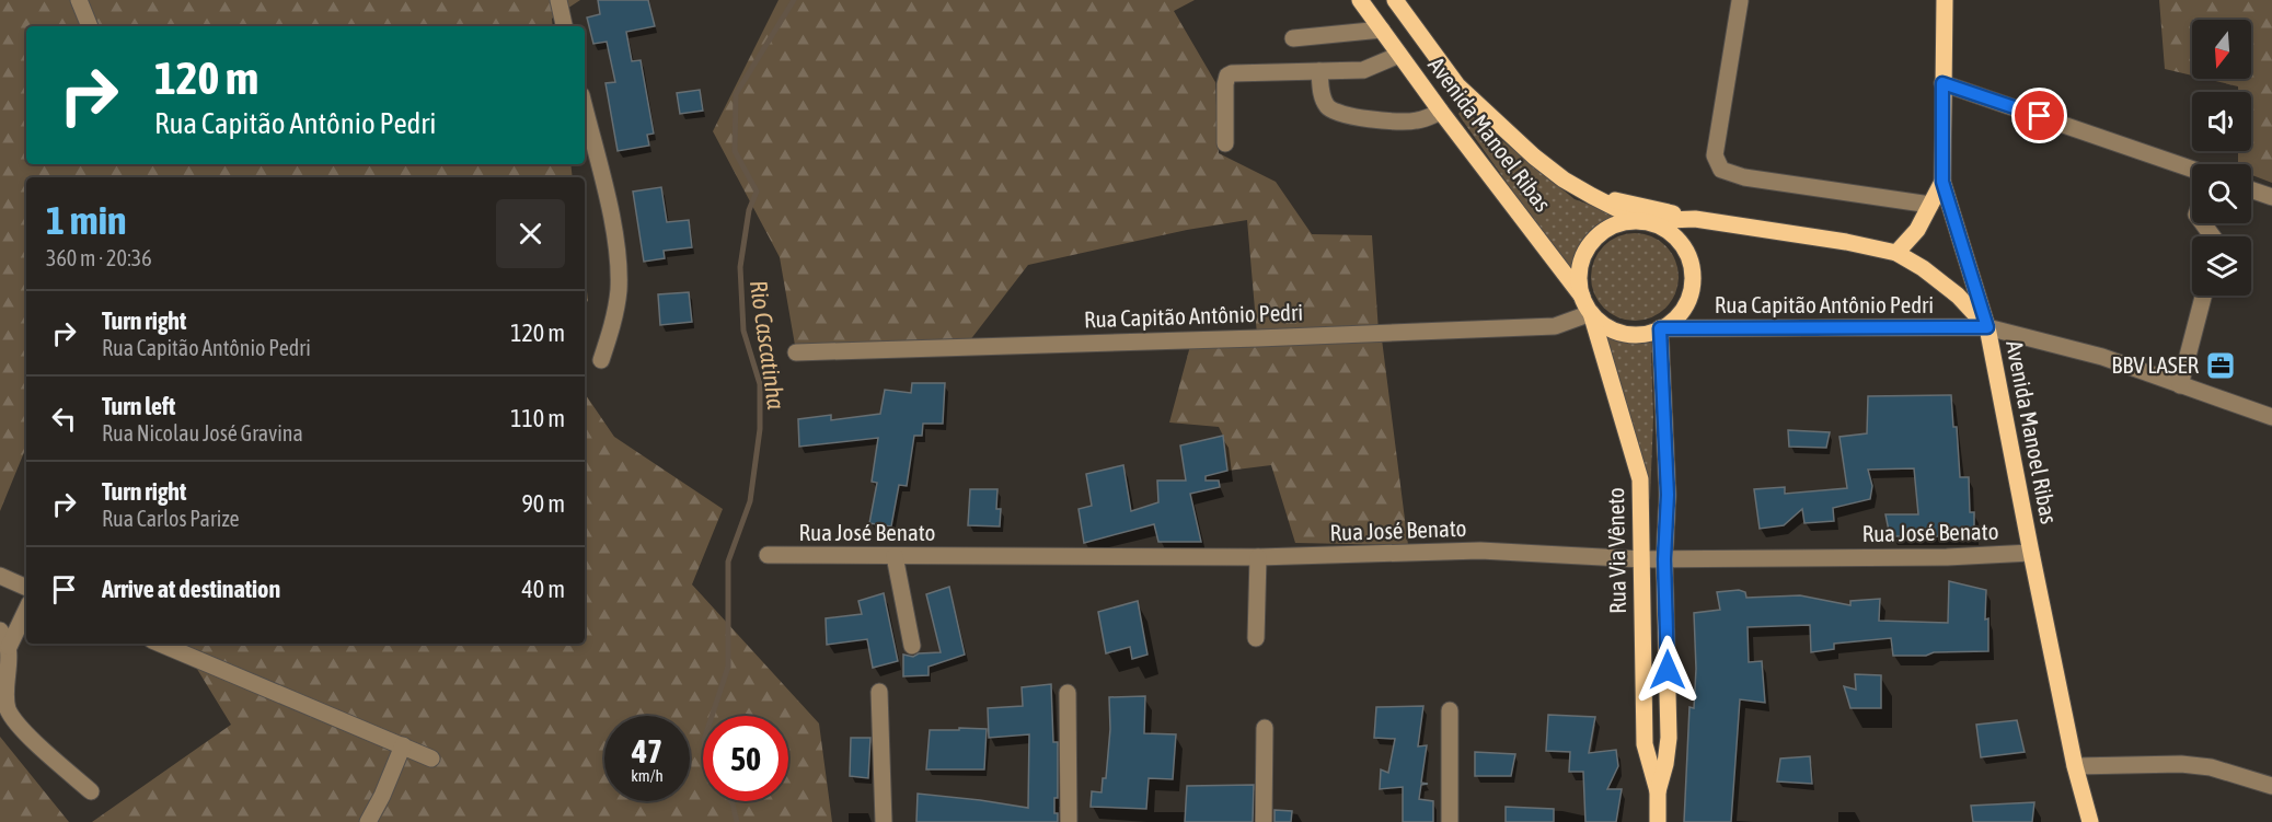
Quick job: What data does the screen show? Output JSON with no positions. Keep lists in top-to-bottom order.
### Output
{
  "streets": {
    "main road": ["Avenida Manoel Ribas", "Rua Capitão Antônio Pedri", "Rua Via Vêneto"],
    "street": ["Rua José Benato"]
  },
  "crossings": [
    ["Avenida Manoel Ribas", "Rua Capitão Antônio Pedri"],
    ["Avenida Manoel Ribas", "Rua José Benato"],
    ["Avenida Manoel Ribas", "Rua Via Vêneto"],
    ["Rua Capitão Antônio Pedri", "Rua Via Vêneto"],
    ["Rua José Benato", "Rua Via Vêneto"]
  ],
  "water": ["Rio Cascatinha"],
  "places": {
    "office": ["BBV LASER"]
  },
  "north": "bottom",
  "page": {
    "turn": ["120 m", "Rua Capitão Antônio Pedri"],
    "heading": ["1 min", "360 m · 20:36"],
    "list": [
      {
        "name": "Turn right",
        "note": "Rua Capitão Antônio Pedri",
        "value": "120 m"
      },
      {
        "name": "Turn left",
        "note": "Rua Nicolau José Gravina",
        "value": "110 m"
      },
      {
        "name": "Turn right",
        "note": "Rua Carlos Parize",
        "value": "90 m"
      },
      {
        "name": "Arrive at destination",
        "value": "40 m"
      }
    ],
    "speed": "47 km/h",
    "limit": "50"
  }
}
